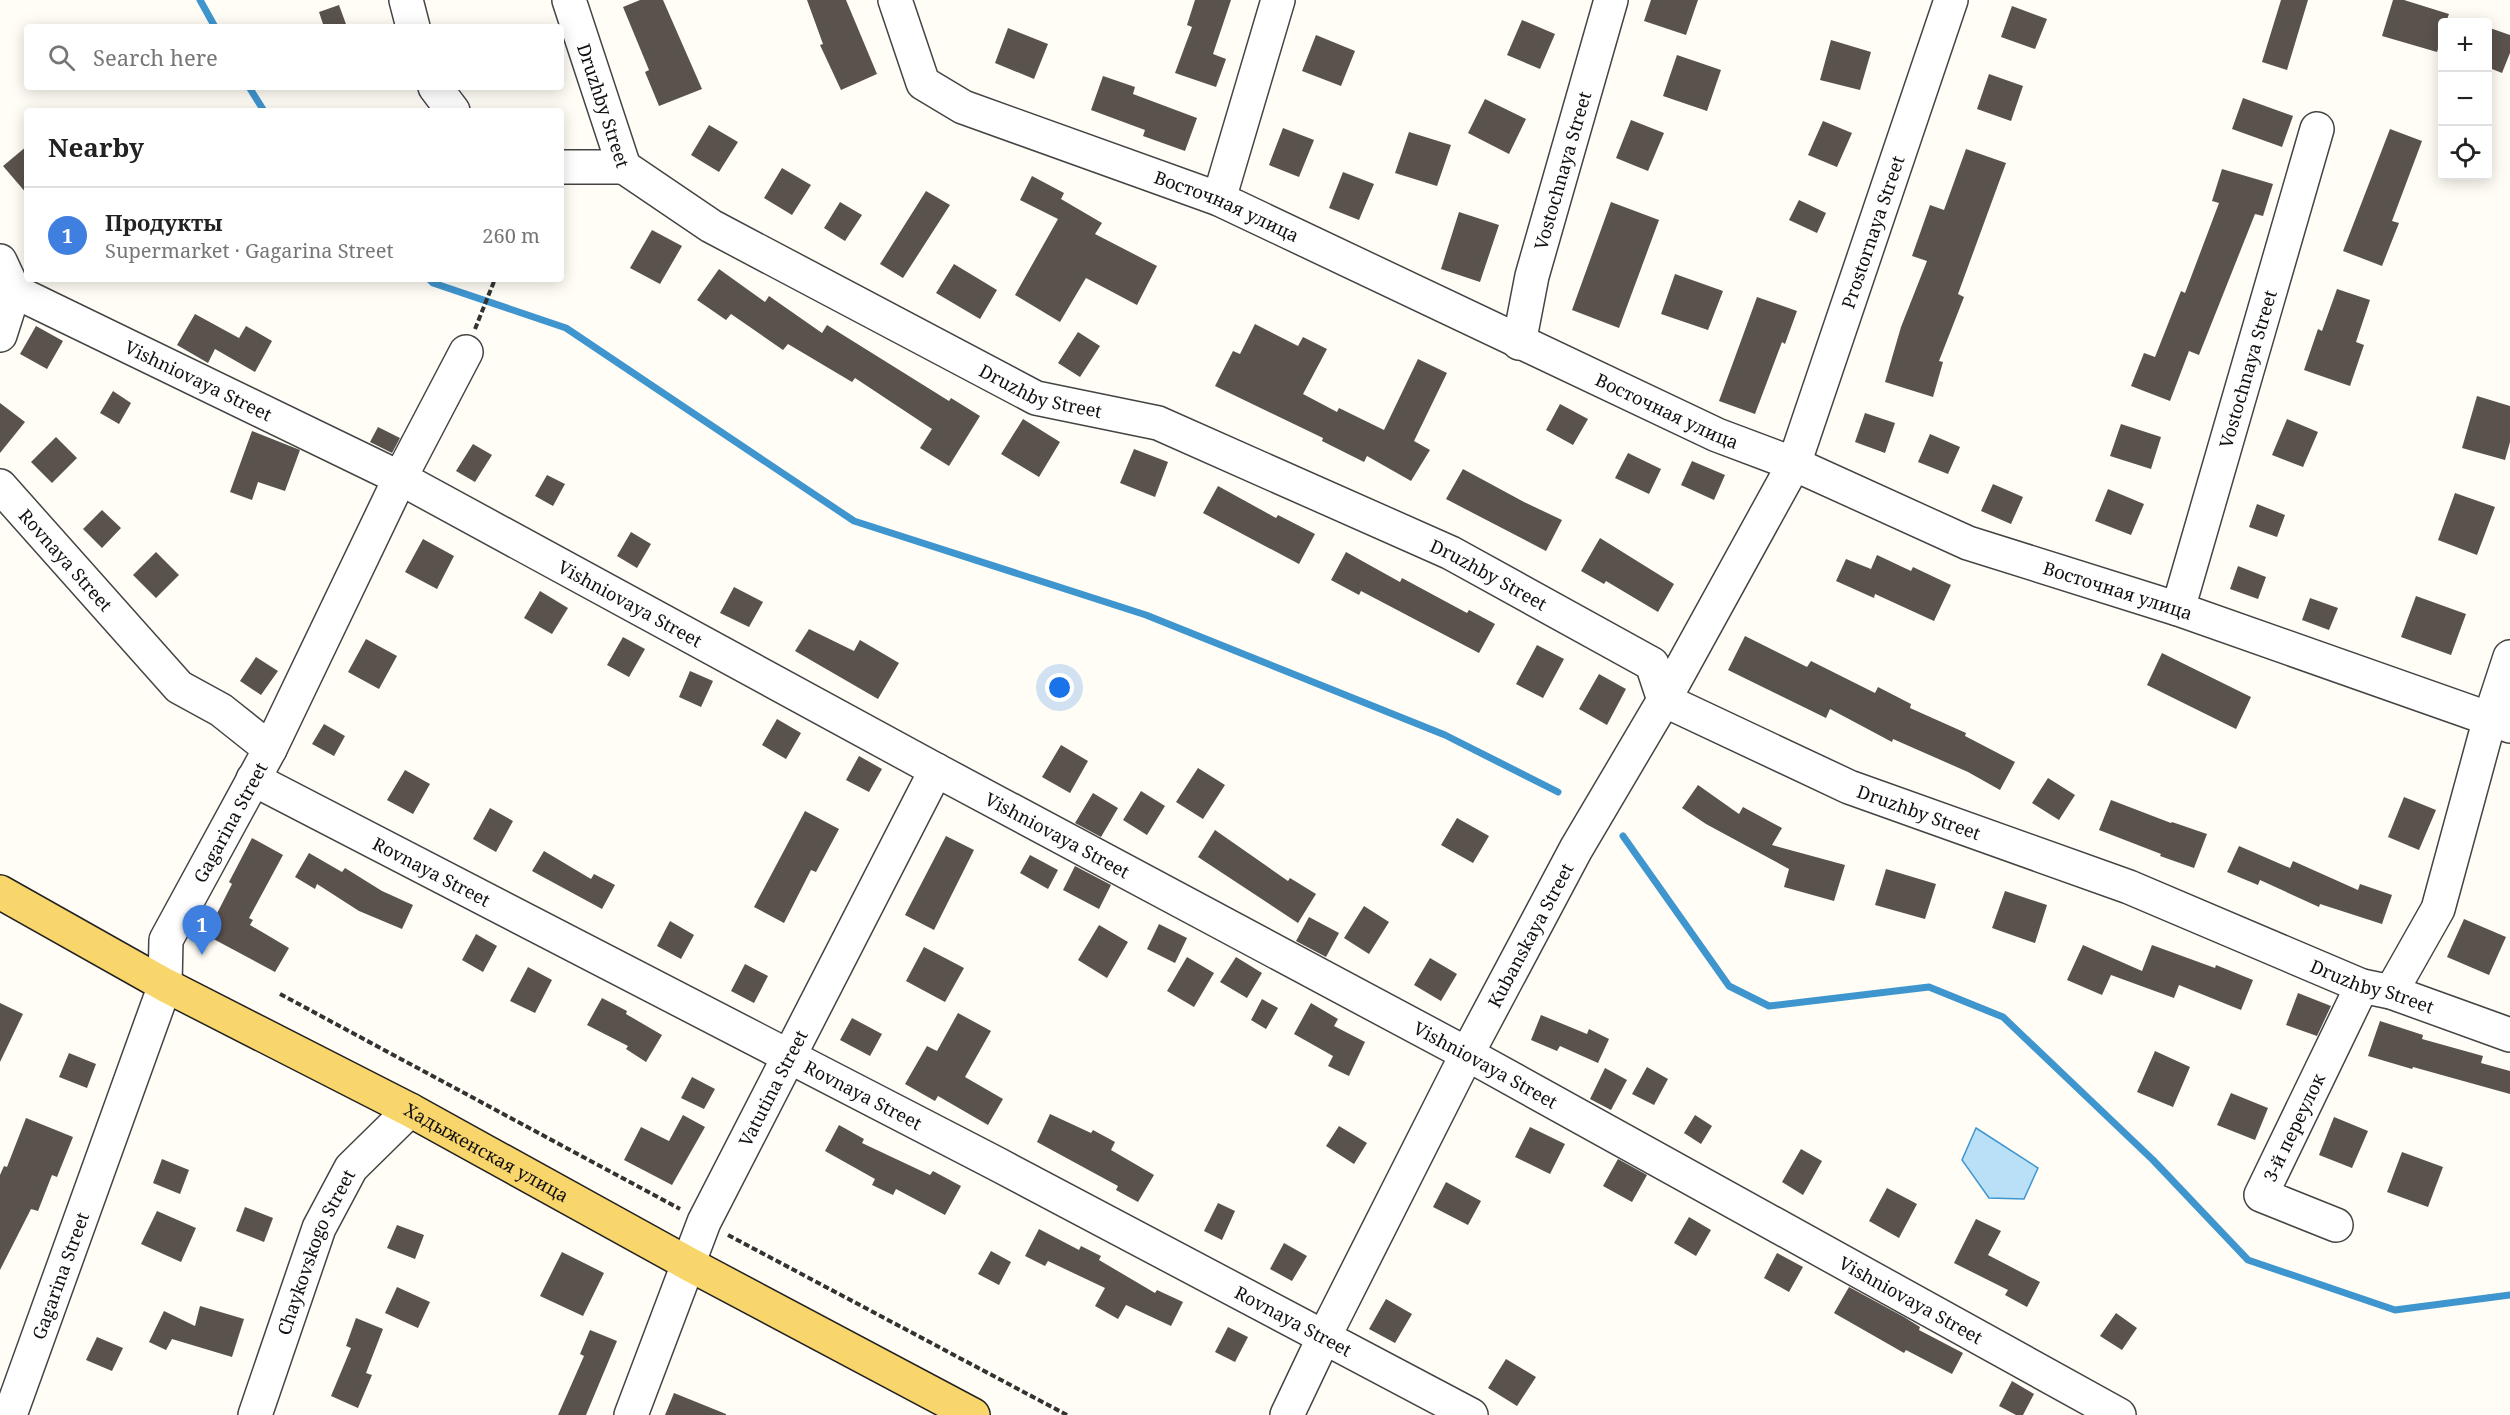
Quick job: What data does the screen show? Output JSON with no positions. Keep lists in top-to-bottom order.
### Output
{
  "streets": {
    "main road": ["Хадыженская улица"],
    "street": [
      "Druzhby Street",
      "Vostochnaya Street",
      "Восточная улица",
      "Prostornaya Street",
      "Vishniovaya Street",
      "Rovnaya Street",
      "Gagarina Street",
      "Kubanskaya Street",
      "Vatutina Street",
      "3-й переулок",
      "Chaykovskogo Street"
    ]
  },
  "crossings": [
    ["Druzhby Street", "Kubanskaya Street"],
    ["Druzhby Street", "3-й переулок"],
    ["Vostochnaya Street", "Восточная улица"],
    ["Восточная улица", "Prostornaya Street"],
    ["Восточная улица", "Kubanskaya Street"],
    ["Восточная улица", "3-й переулок"],
    ["Prostornaya Street", "Kubanskaya Street"],
    ["Vishniovaya Street", "Gagarina Street"],
    ["Vishniovaya Street", "Kubanskaya Street"],
    ["Vishniovaya Street", "Vatutina Street"],
    ["Rovnaya Street", "Gagarina Street"],
    ["Rovnaya Street", "Kubanskaya Street"],
    ["Rovnaya Street", "Vatutina Street"],
    ["Gagarina Street", "Хадыженская улица"],
    ["Vatutina Street", "Хадыженская улица"],
    ["Хадыженская улица", "Chaykovskogo Street"]
  ],
  "page": {
    "map_buttons": ["+", "−"],
    "search": "Search here",
    "heading": "Nearby",
    "list": [
      {
        "mark": "1",
        "name": "Продукты",
        "note": "Supermarket · Gagarina Street",
        "value": "260 m"
      }
    ],
    "pins": "1"
  }
}
